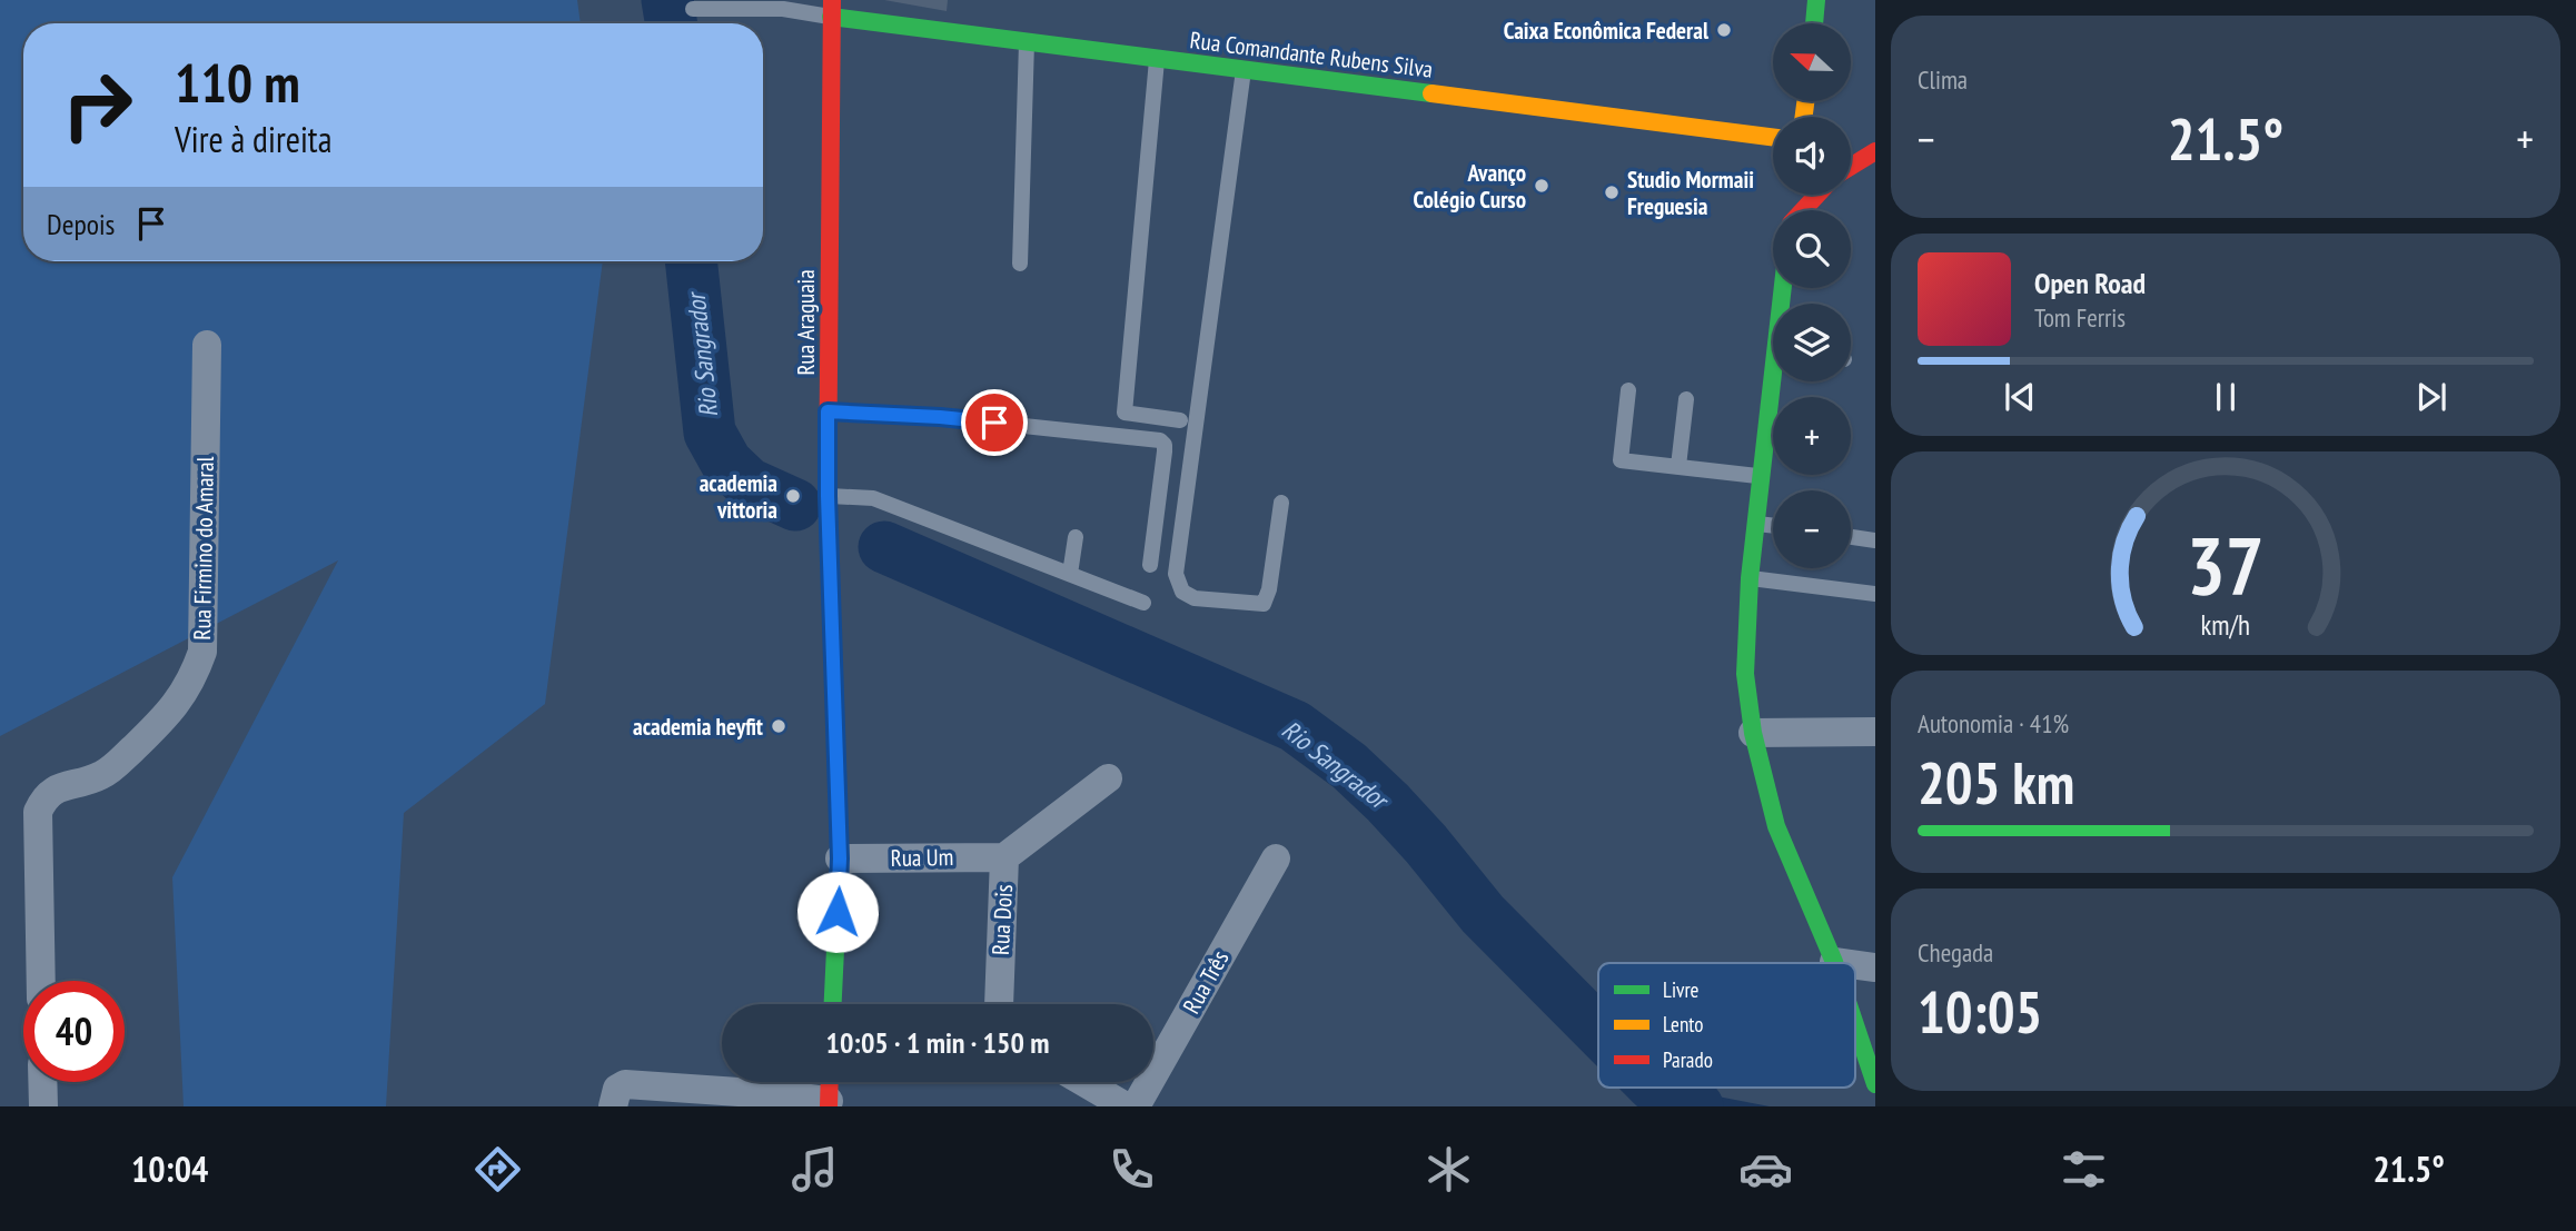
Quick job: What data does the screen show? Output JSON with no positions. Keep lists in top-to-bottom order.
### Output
{
  "streets": {
    "street": [
      "Rua Comandante Rubens Silva",
      "Rua Araguaia",
      "Rua Firmino do Amaral",
      "Rua Um",
      "Rua Dois",
      "Rua Três"
    ]
  },
  "crossings": [
    ["Rua Comandante Rubens Silva", "Rua Araguaia"],
    ["Rua Araguaia", "Rua Um"],
    ["Rua Um", "Rua Dois"]
  ],
  "water": ["Rio Sangrador"],
  "places": [
    "Caixa Econômica Federal",
    "Avanço Colégio Curso",
    "Studio Mormaii Freguesia",
    "academia vittoria",
    "academia heyfit"
  ],
  "legend": ["Livre", "Lento", "Parado"],
  "north": "left",
  "page": {
    "tile": [
      "Clima",
      ["Autonomia · 41%", "205 km"],
      ["Chegada", "10:05"]
    ],
    "map_buttons": ["+", "−"],
    "turn": ["110 m", "Vire à direita"],
    "heat": ["−", "21.5°", "+"],
    "then": "Depois",
    "song": ["Open Road", "Tom Ferris"],
    "limit": "40",
    "trip": "10:05 · 1 min · 150 m",
    "tabs": ["10:04", "21.5°"],
    "gauge": ["37", "km/h"]
  }
}
